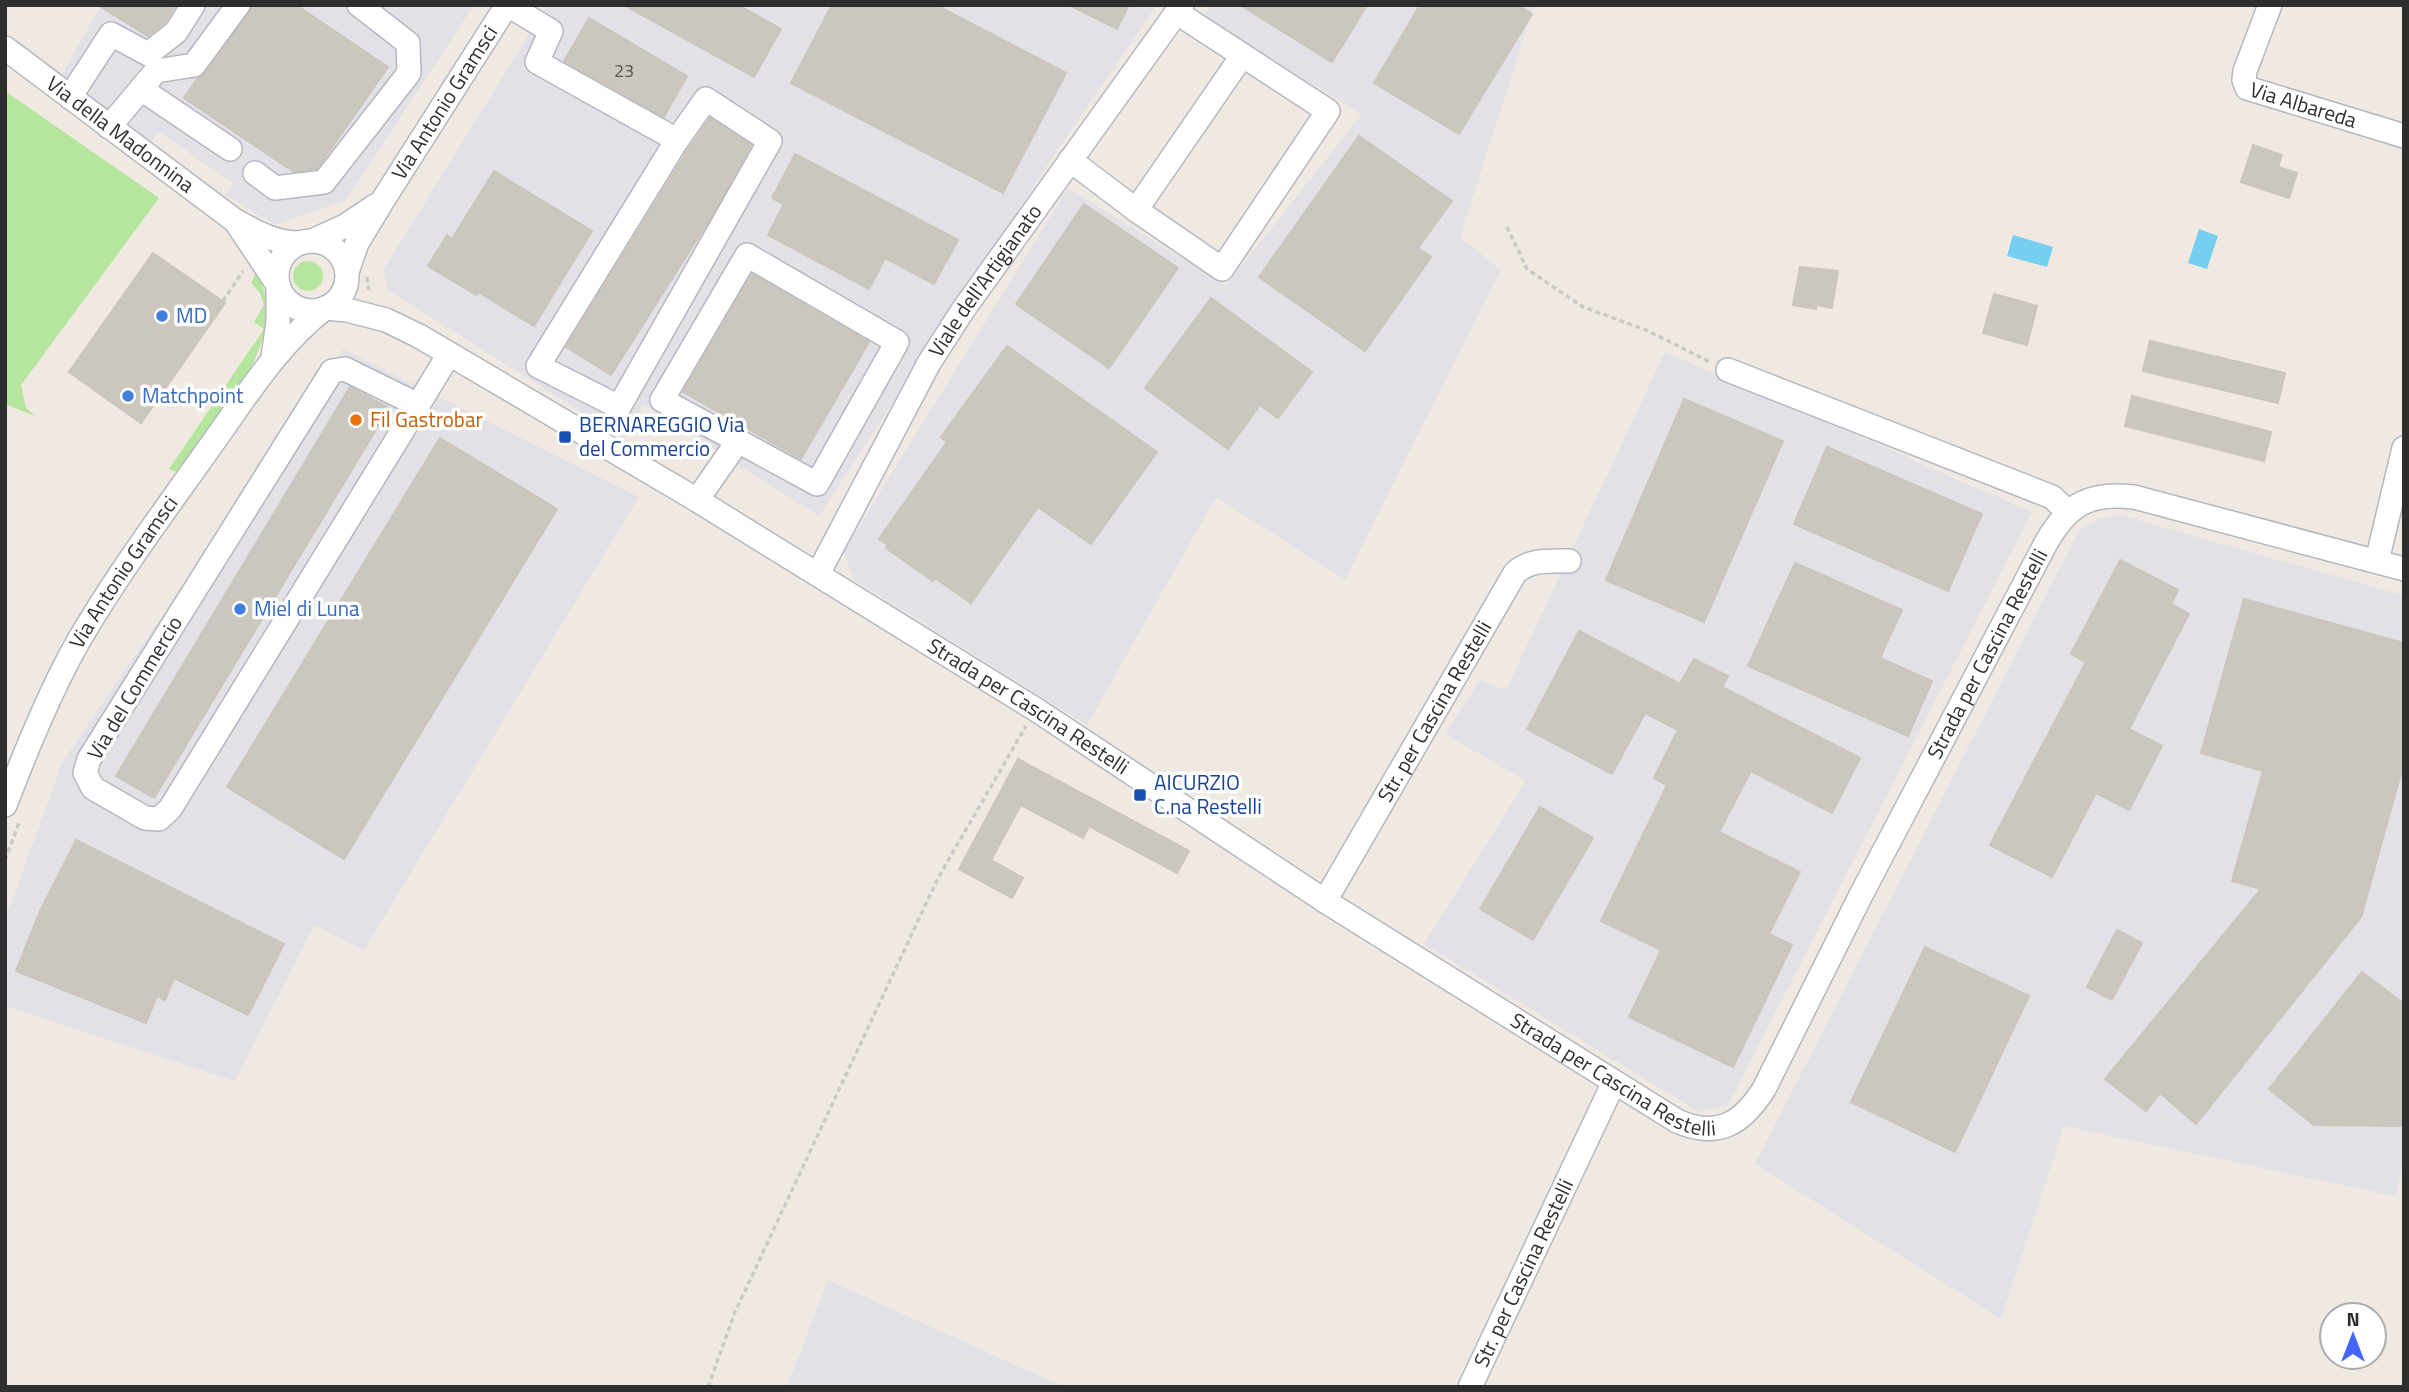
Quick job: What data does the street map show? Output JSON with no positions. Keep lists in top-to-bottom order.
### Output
{
  "streets": {
    "street": [
      "Via Antonio Gramsci",
      "Via Albareda",
      "Via della Madonnina",
      "Viale dell'Artigianato",
      "Strada per Cascina Restelli",
      "Via del Commercio",
      "Str. per Cascina Restelli"
    ]
  },
  "crossings": [
    ["Via Antonio Gramsci", "Via della Madonnina"],
    ["Viale dell'Artigianato", "Strada per Cascina Restelli"],
    ["Strada per Cascina Restelli", "Via del Commercio"],
    ["Strada per Cascina Restelli", "Str. per Cascina Restelli"]
  ],
  "places": {
    "other": [
      "MD",
      "Matchpoint",
      "Fil Gastrobar",
      "Miel di Luna"
    ],
    "transit": ["BERNAREGGIO Via del Commercio", "AICURZIO C.na Restelli"]
  },
  "house_numbers": ["23"],
  "north": "top"
}
